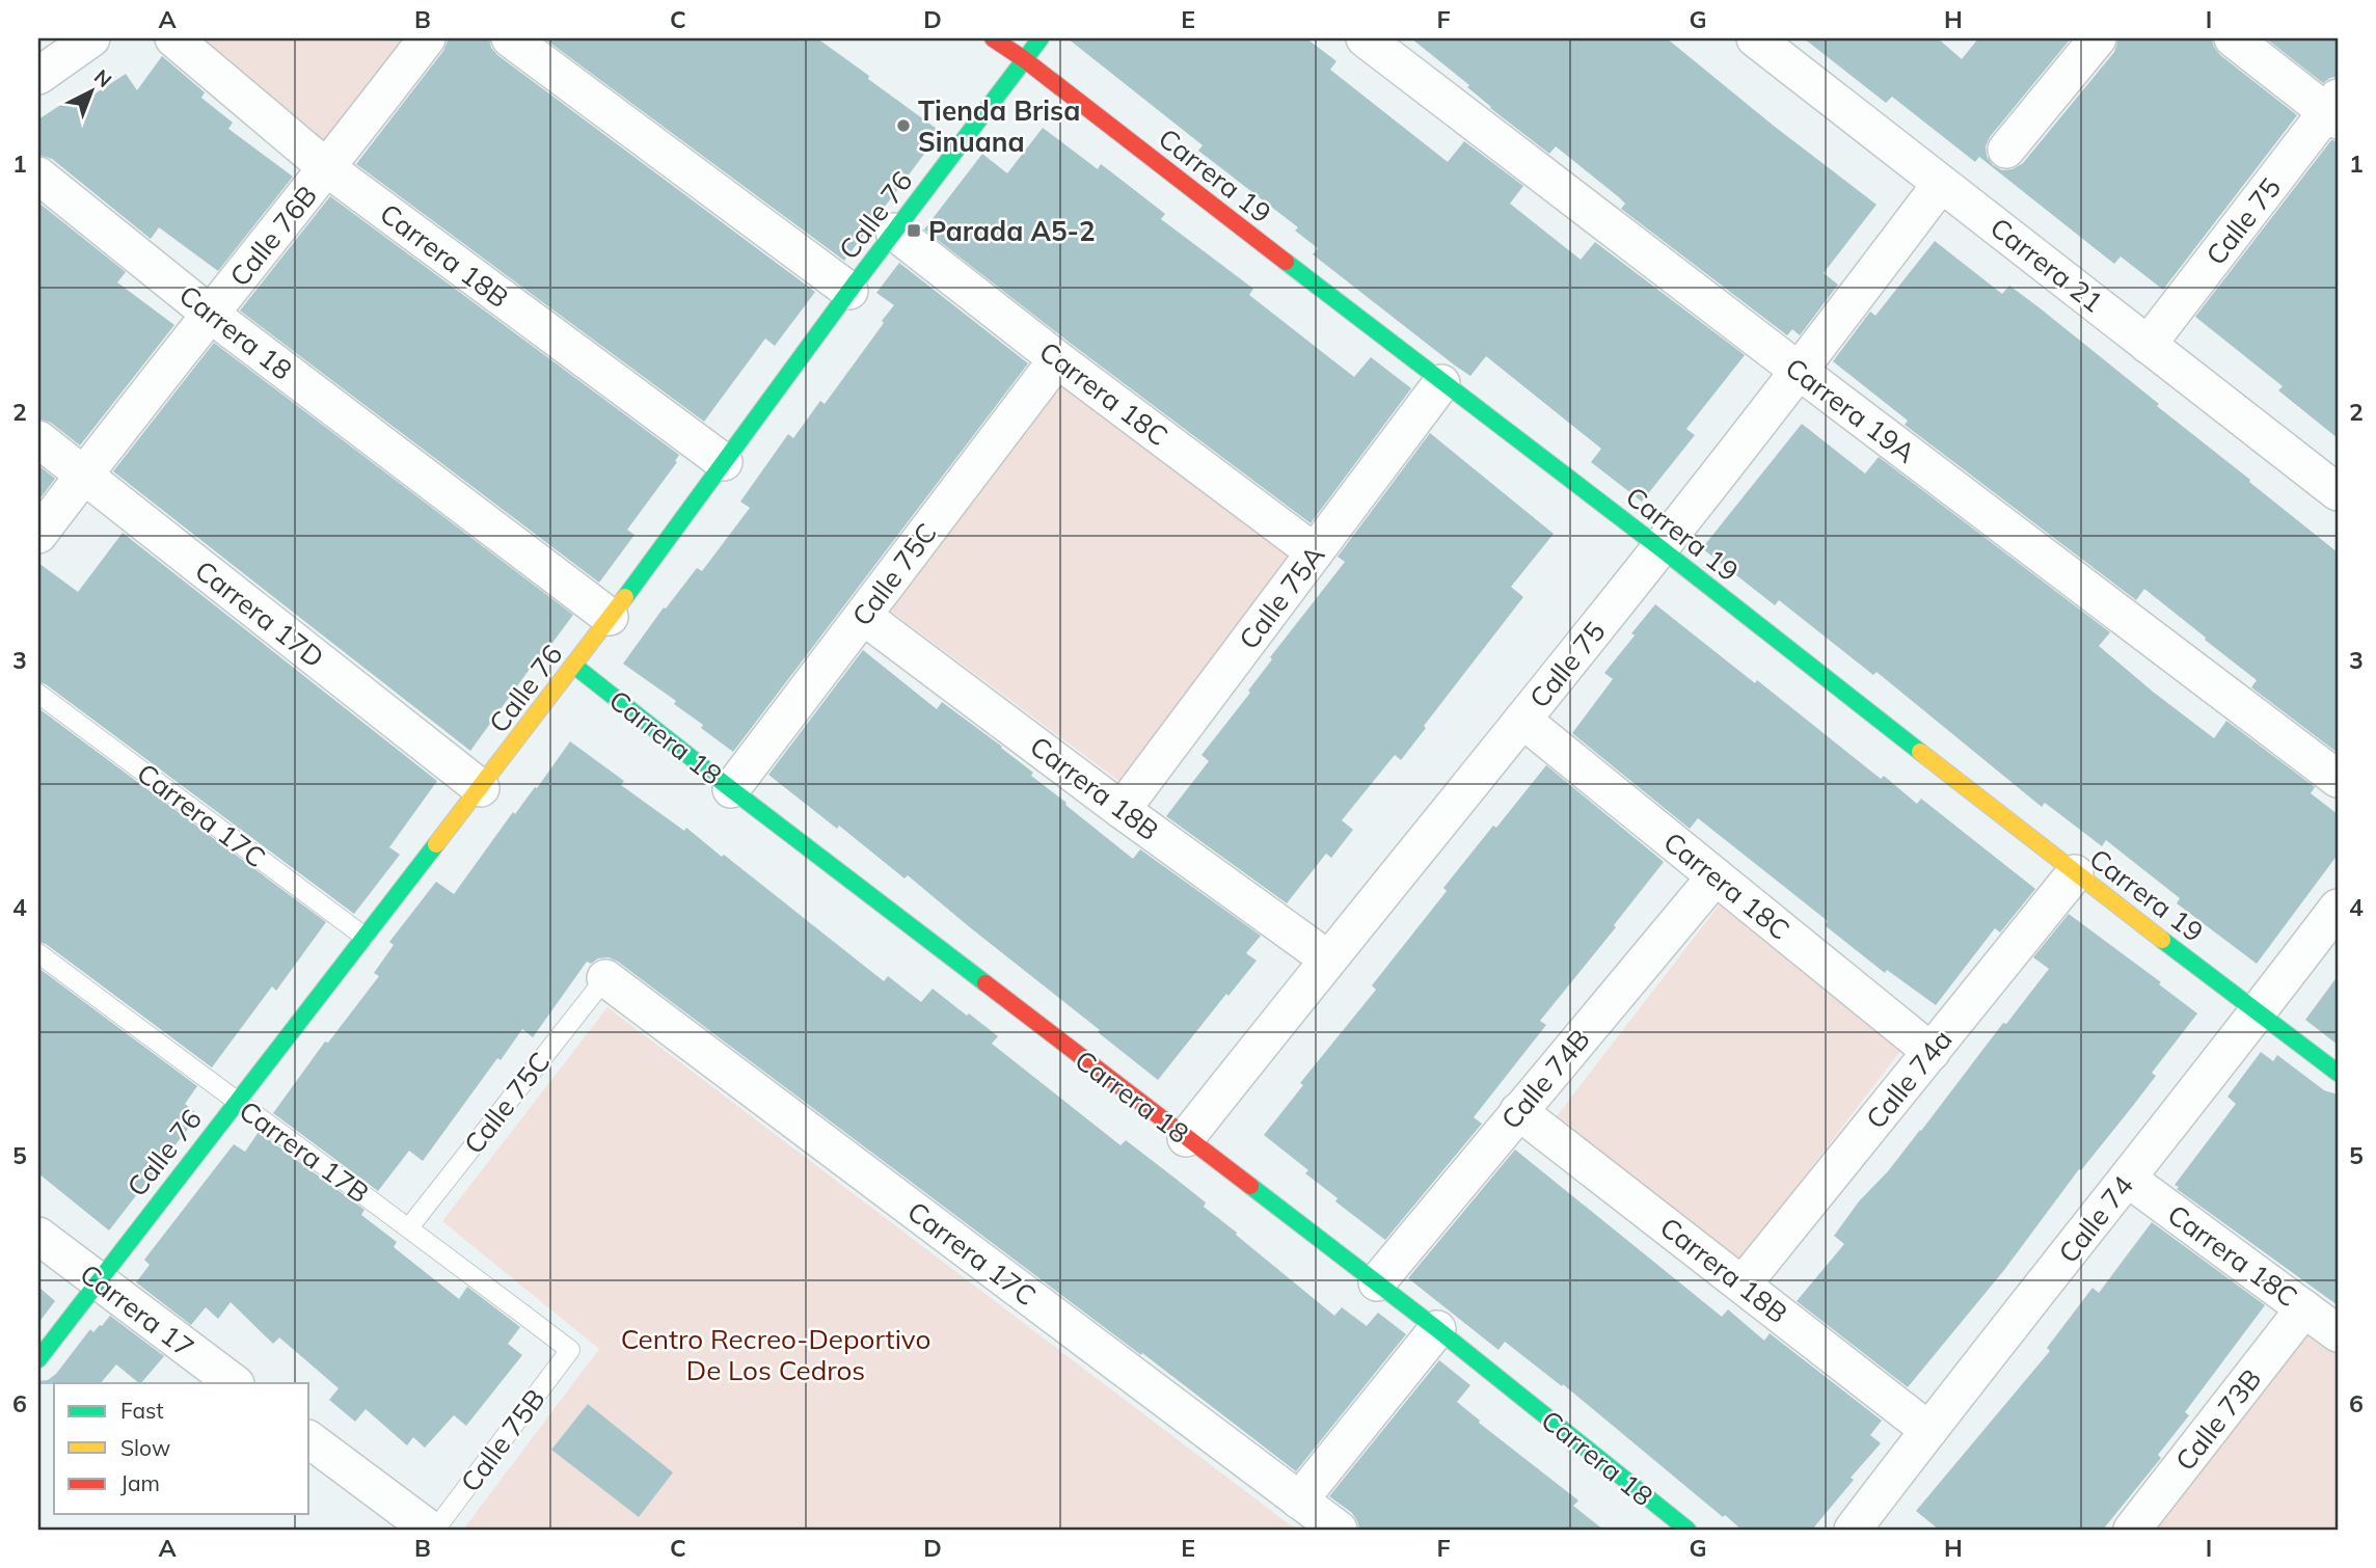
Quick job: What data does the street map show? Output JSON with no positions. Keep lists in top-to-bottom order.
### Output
{
  "streets": {
    "street": [
      "Carrera 19",
      "Calle 76",
      "Calle 75",
      "Calle 76B",
      "Carrera 18B",
      "Carrera 21",
      "Carrera 18",
      "Carrera 18C",
      "Carrera 19A",
      "Calle 75C",
      "Calle 75A",
      "Carrera 17D",
      "Carrera 17C",
      "Calle 74B",
      "Calle 74a",
      "Calle 74",
      "Carrera 17",
      "Calle 73B"
    ],
    "lane": ["Carrera 17B", "Calle 75B"]
  },
  "crossings": [
    ["Carrera 19", "Calle 76"],
    ["Carrera 19", "Calle 75"],
    ["Carrera 19", "Calle 75A"],
    ["Carrera 19", "Calle 74a"],
    ["Carrera 19", "Calle 74"],
    ["Calle 76", "Carrera 18B"],
    ["Calle 76", "Carrera 18"],
    ["Calle 76", "Carrera 18C"],
    ["Calle 76", "Carrera 17D"],
    ["Calle 76", "Carrera 17C"],
    ["Calle 76", "Carrera 17B"],
    ["Calle 76", "Carrera 17"],
    ["Calle 75", "Carrera 18B"],
    ["Calle 75", "Carrera 21"],
    ["Calle 75", "Carrera 18"],
    ["Calle 75", "Carrera 18C"],
    ["Calle 75", "Carrera 19A"],
    ["Calle 76B", "Carrera 18B"],
    ["Calle 76B", "Carrera 18"],
    ["Calle 76B", "Carrera 17D"],
    ["Carrera 18B", "Calle 75C"],
    ["Carrera 18B", "Calle 75A"],
    ["Carrera 18B", "Calle 74B"],
    ["Carrera 18B", "Calle 74a"],
    ["Carrera 18B", "Calle 74"],
    ["Carrera 18", "Calle 75C"],
    ["Carrera 18", "Calle 74B"],
    ["Carrera 18C", "Calle 75C"],
    ["Carrera 18C", "Calle 75A"],
    ["Carrera 18C", "Calle 74B"],
    ["Carrera 18C", "Calle 74a"],
    ["Carrera 18C", "Calle 74"],
    ["Carrera 18C", "Calle 73B"],
    ["Calle 75C", "Carrera 17C"],
    ["Calle 75C", "Carrera 17B"],
    ["Carrera 17B", "Calle 75B"]
  ],
  "parks": ["Centro Recreo-Deportivo De Los Cedros"],
  "places": {
    "other": ["Tienda Brisa Sinuana"],
    "transit": ["Parada A5-2"]
  },
  "legend": ["Fast", "Slow", "Jam"],
  "north": "top right",
  "grid": {
    "columns": [
      "A",
      "B",
      "C",
      "D",
      "E",
      "F",
      "G",
      "H",
      "I"
    ],
    "rows": [
      "1",
      "2",
      "3",
      "4",
      "5",
      "6"
    ]
  }
}
